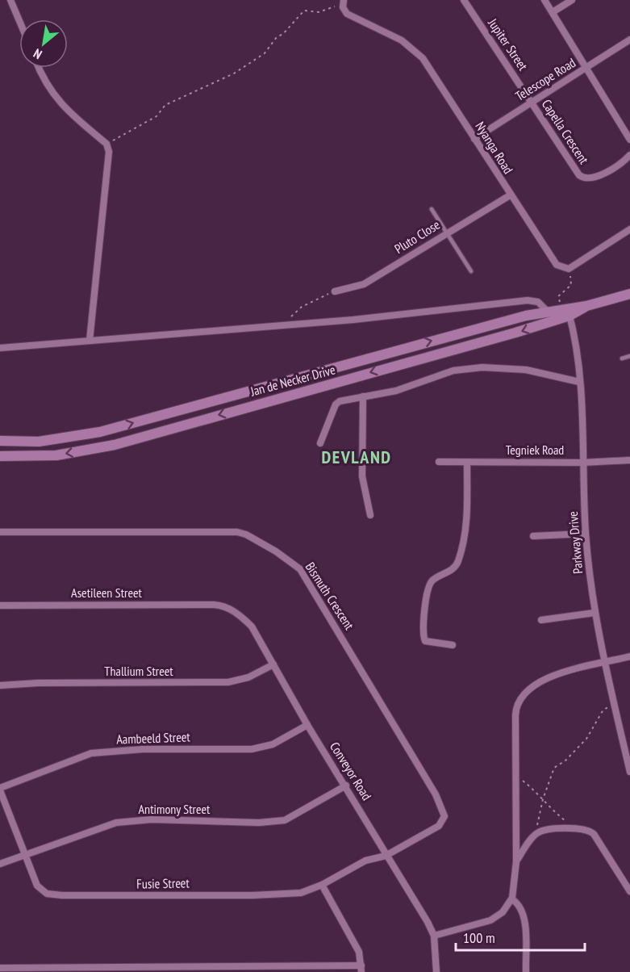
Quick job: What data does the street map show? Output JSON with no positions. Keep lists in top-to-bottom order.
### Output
{
  "streets": {
    "main road": ["Jan de Necker Drive"],
    "street": [
      "Jupiter Street",
      "Telescope Road",
      "Capella Crescent",
      "Nyanga Road",
      "Pluto Close",
      "Tegniek Road",
      "Parkway Drive",
      "Asetileen Street",
      "Bismuth Crescent",
      "Thallium Street",
      "Aambeeld Street",
      "Conveyor Road",
      "Antimony Street",
      "Fusie Street"
    ]
  },
  "crossings": [
    ["Jupiter Street", "Telescope Road"],
    ["Jupiter Street", "Capella Crescent"],
    ["Telescope Road", "Capella Crescent"],
    ["Telescope Road", "Nyanga Road"],
    ["Nyanga Road", "Pluto Close"],
    ["Jan de Necker Drive", "Parkway Drive"],
    ["Tegniek Road", "Parkway Drive"],
    ["Asetileen Street", "Conveyor Road"],
    ["Bismuth Crescent", "Conveyor Road"],
    ["Bismuth Crescent", "Fusie Street"],
    ["Thallium Street", "Conveyor Road"],
    ["Aambeeld Street", "Conveyor Road"],
    ["Aambeeld Street", "Fusie Street"],
    ["Conveyor Road", "Antimony Street"],
    ["Conveyor Road", "Fusie Street"],
    ["Antimony Street", "Fusie Street"]
  ],
  "districts": ["DEVLAND"],
  "scale_bar": "100 m",
  "north": "bottom left"
}
